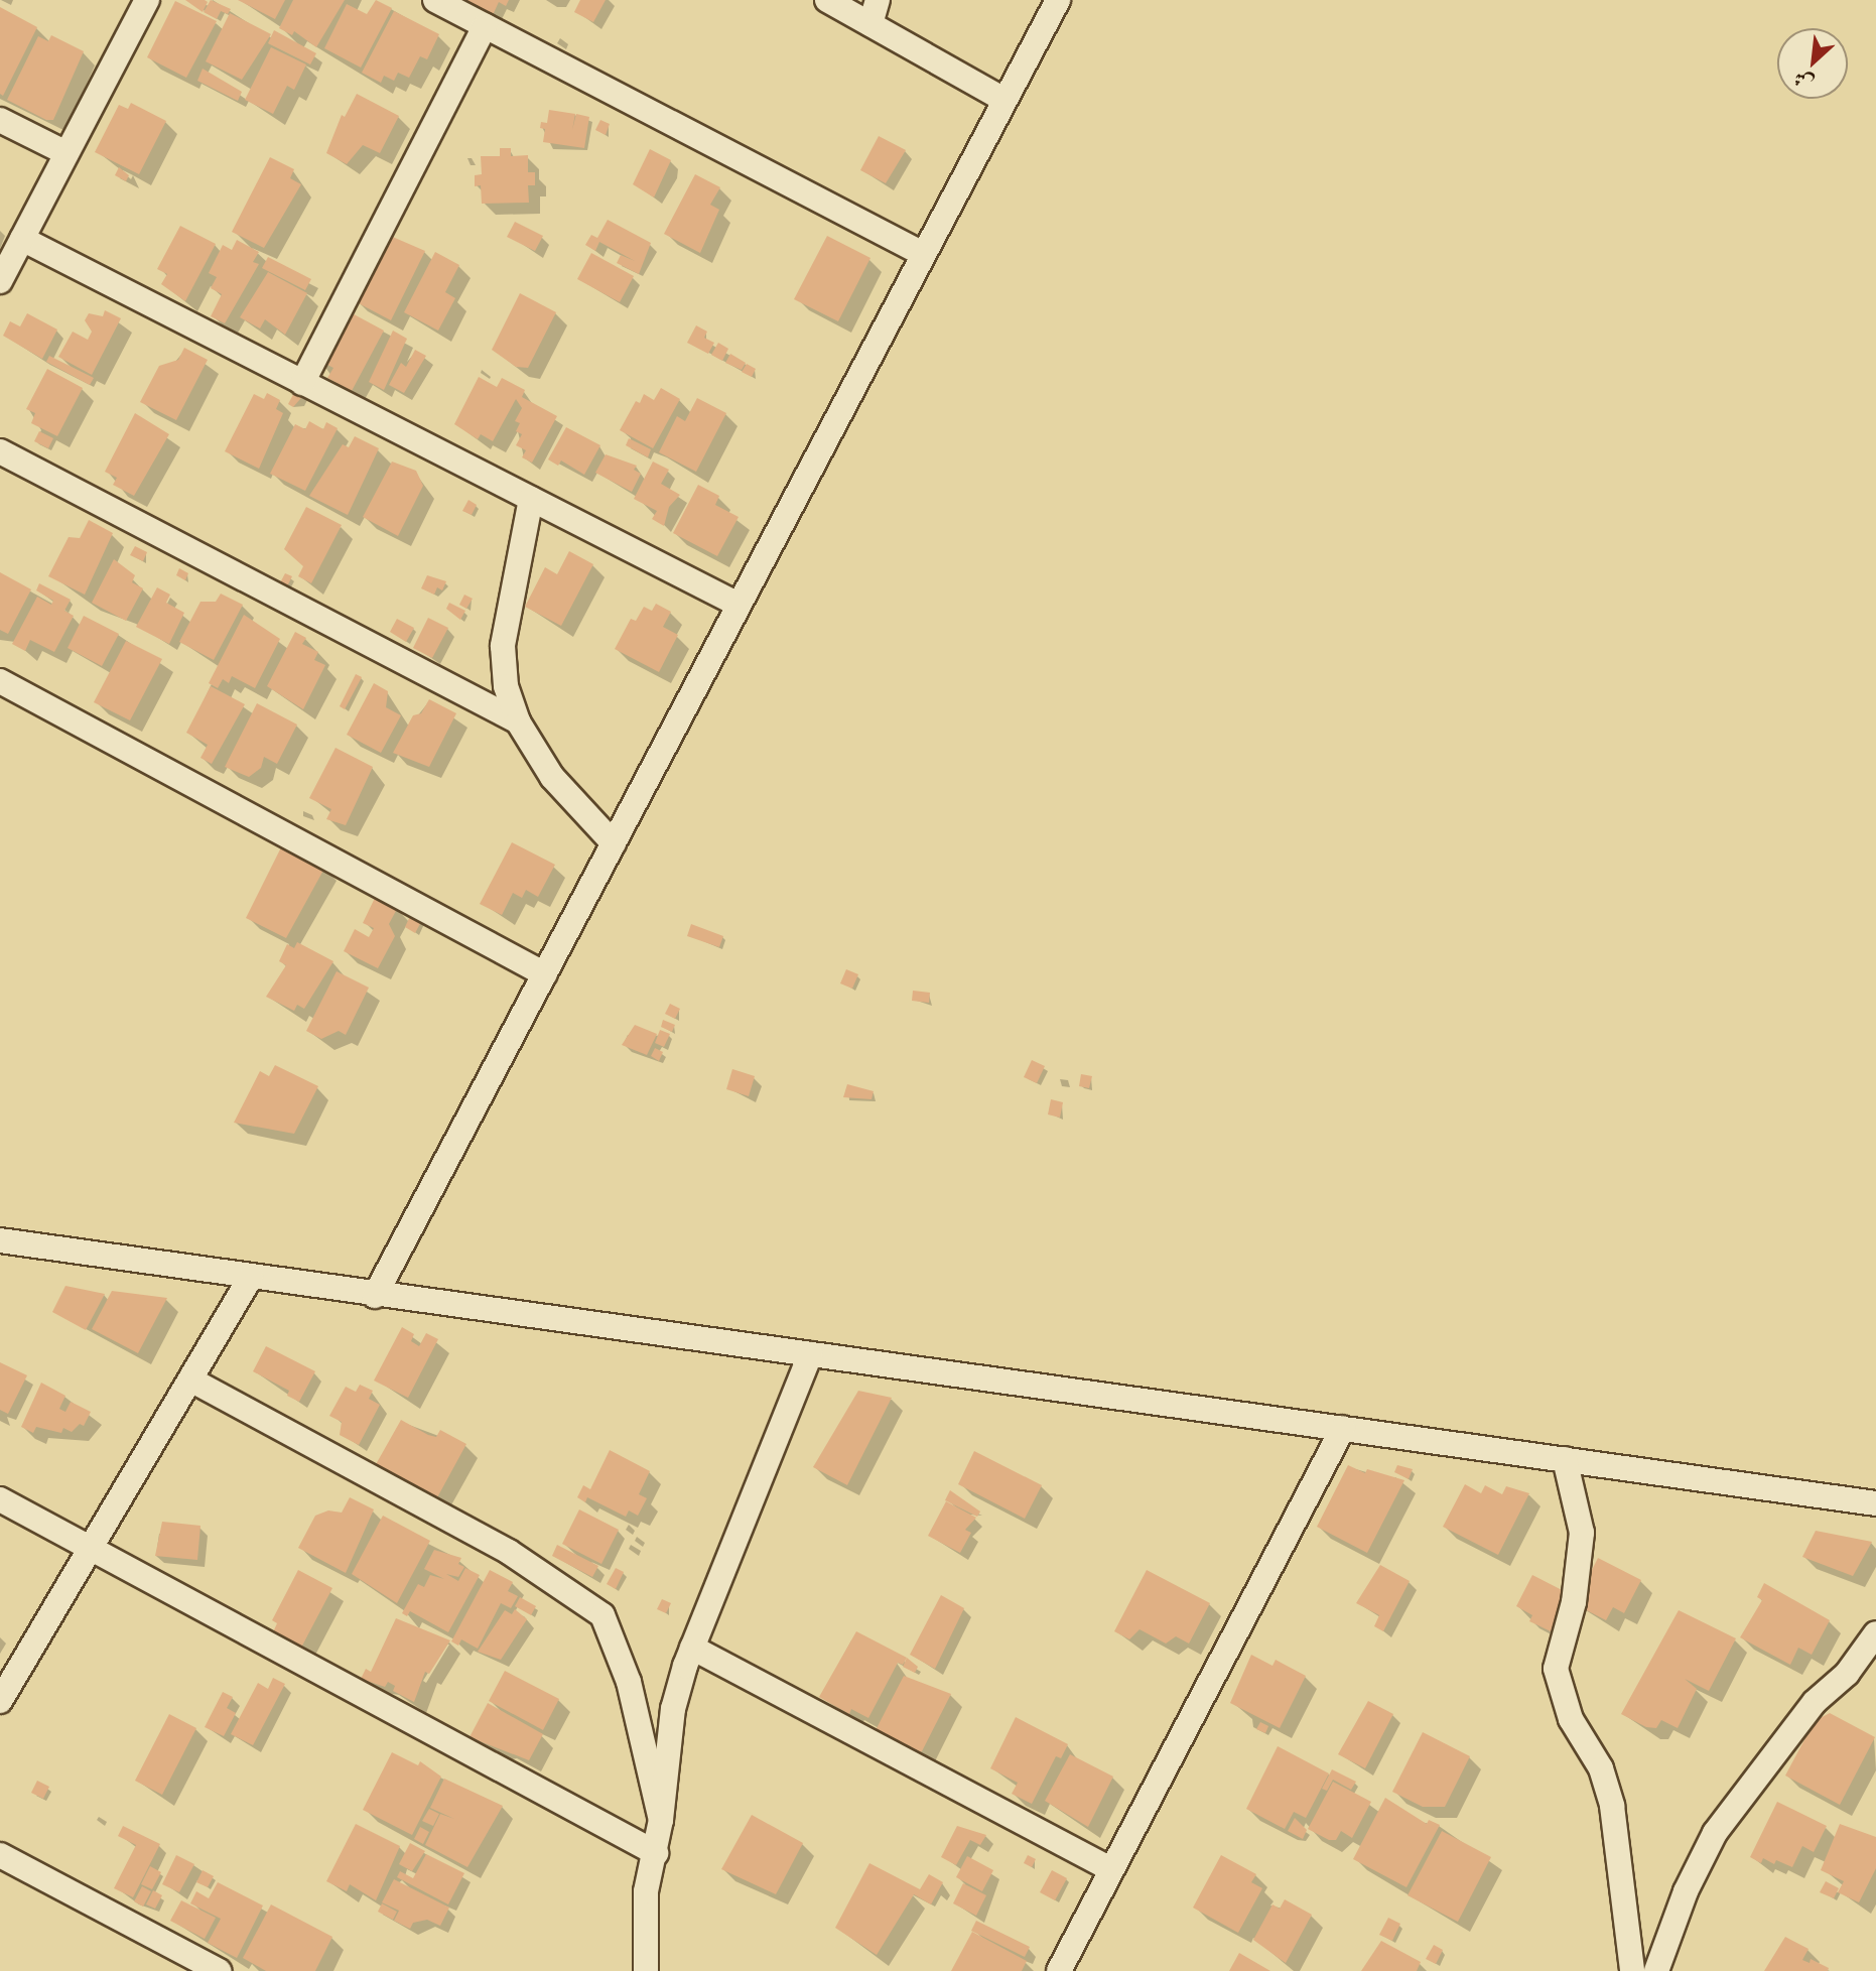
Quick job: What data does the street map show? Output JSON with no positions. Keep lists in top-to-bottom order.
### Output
{
  "north": "bottom left"
}
